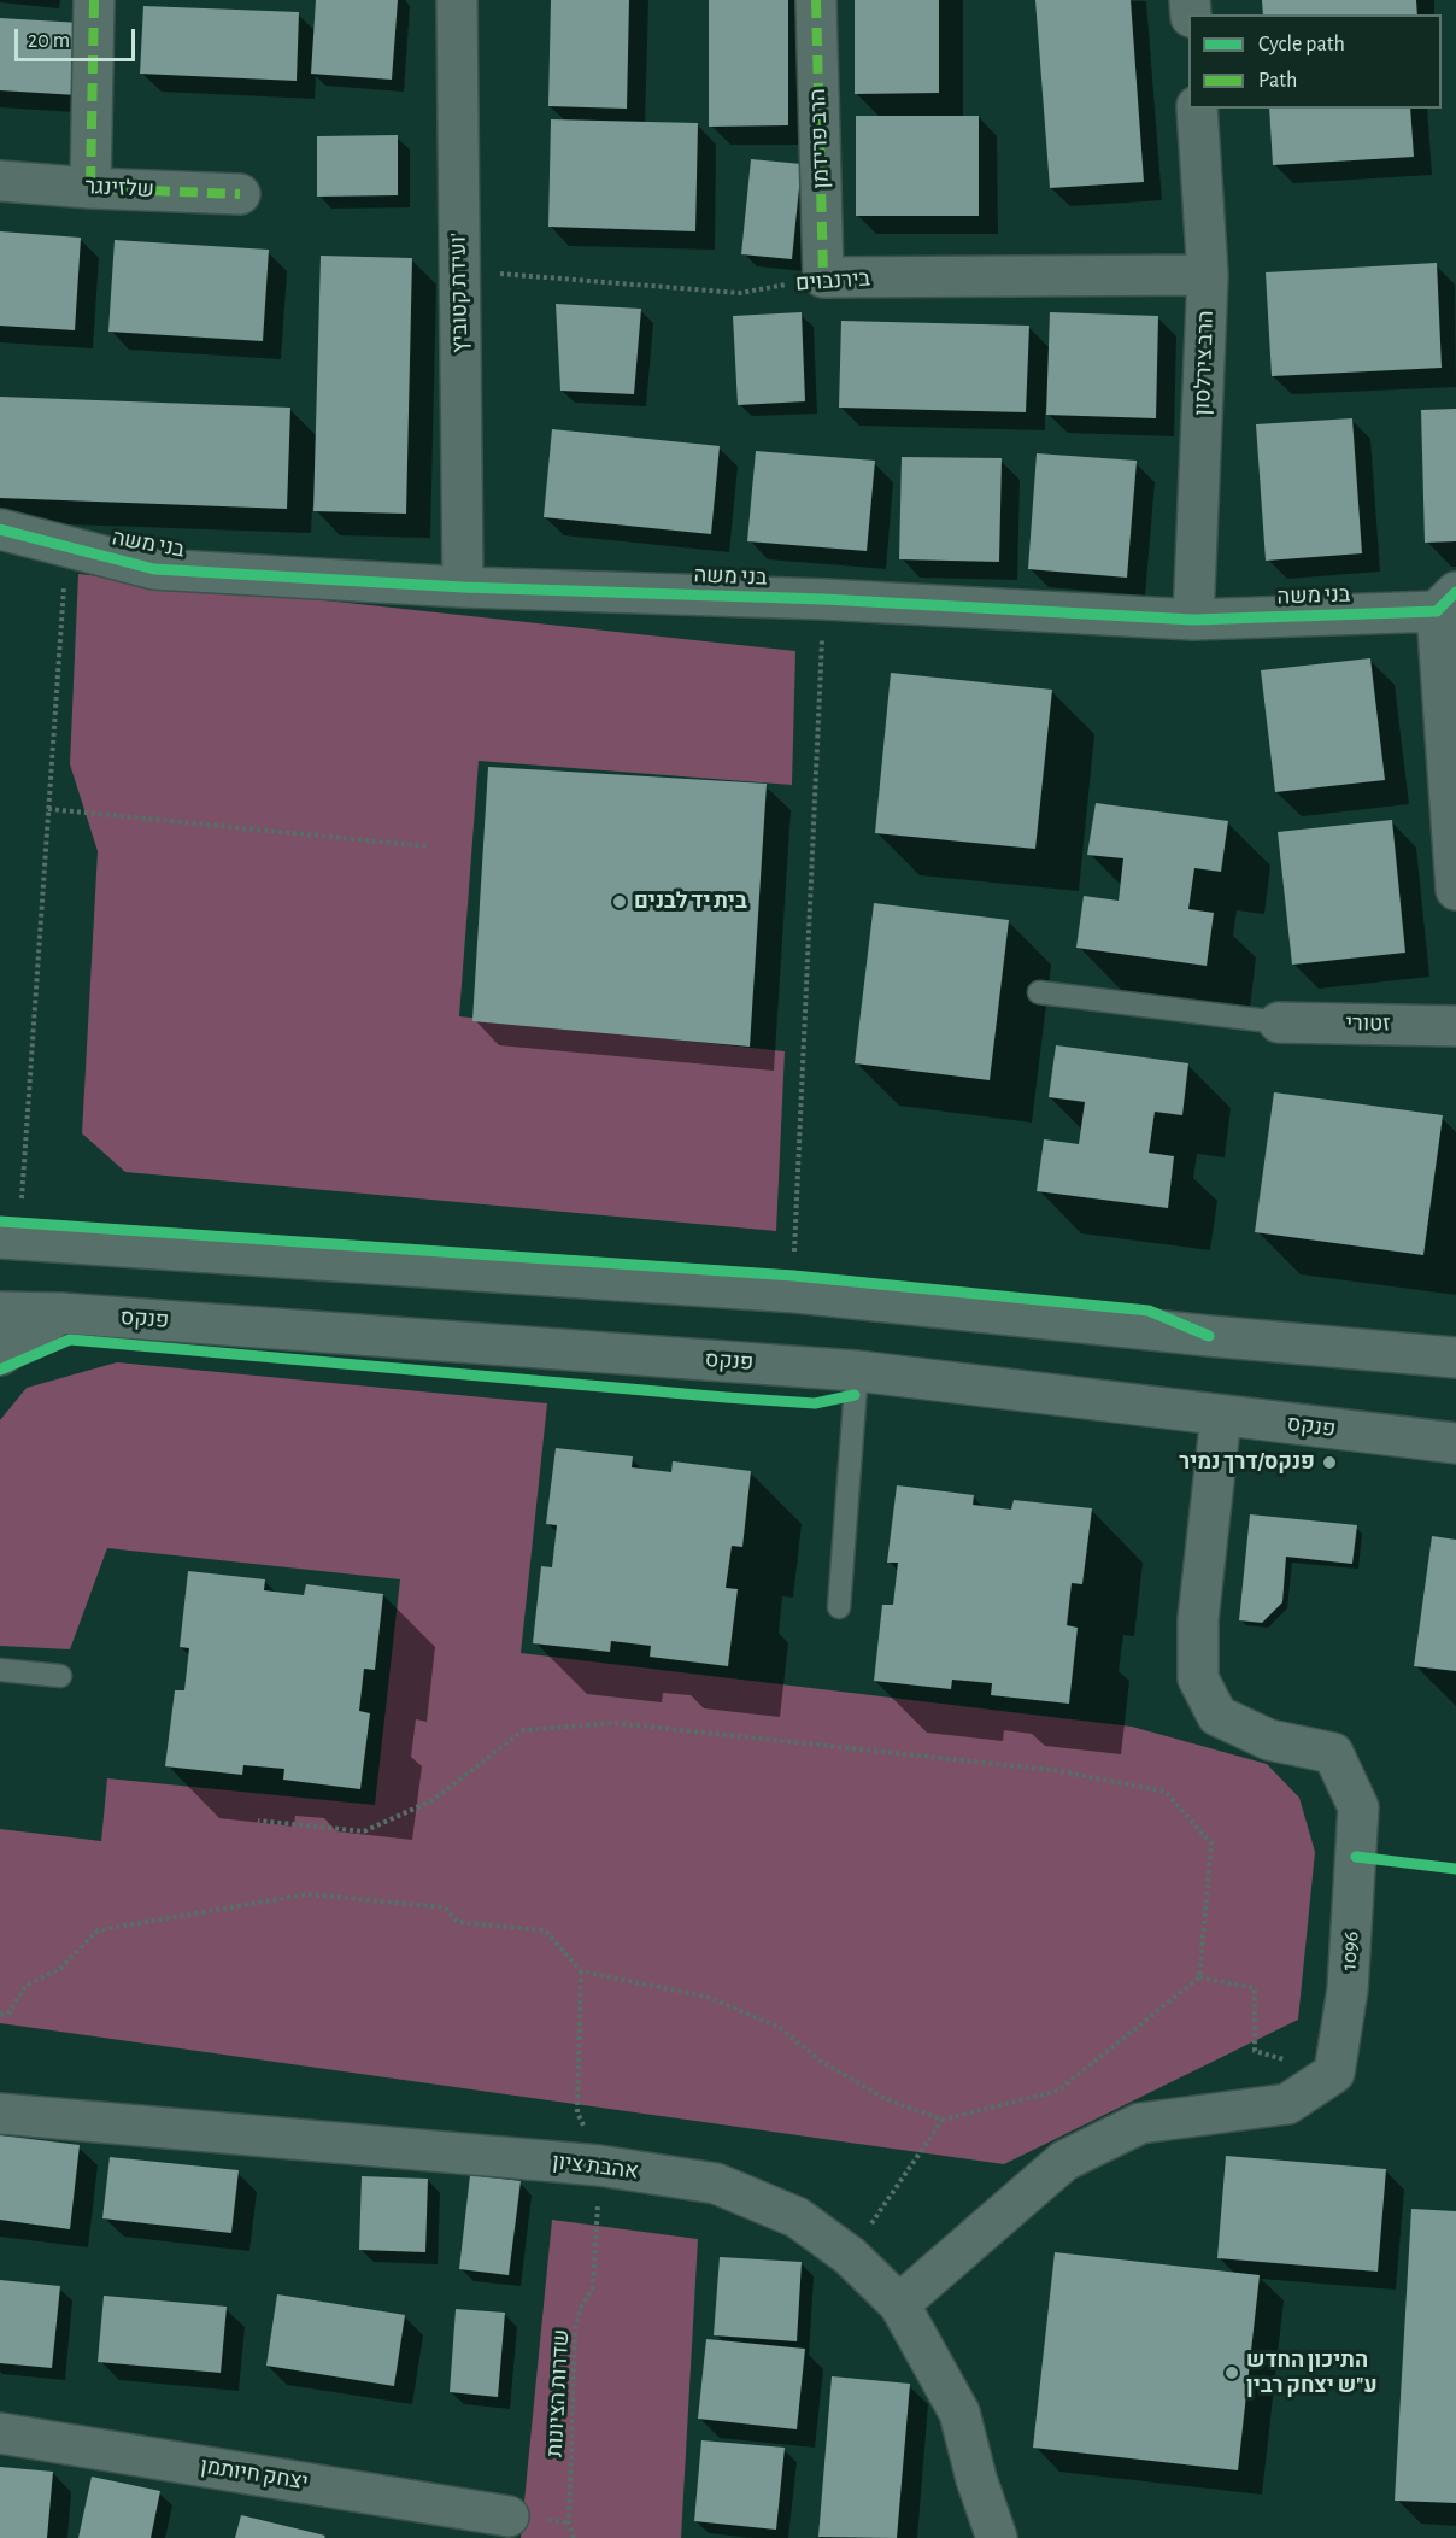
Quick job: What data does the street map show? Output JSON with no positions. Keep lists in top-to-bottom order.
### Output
{
  "streets": {
    "street": [
      "הרב פרידמן",
      "שלזינגר",
      "בירנבוים",
      "ועידת קטוביץ'",
      "הרב צירלסון",
      "בני משה",
      "זטורי",
      "פנקס",
      "1096",
      "אהבת ציון",
      "יצחק חיותמן"
    ],
    "path": ["שדרות הציונות"]
  },
  "crossings": [
    ["הרב פרידמן", "בירנבוים"],
    ["בירנבוים", "ועידת קטוביץ'"],
    ["בירנבוים", "הרב צירלסון"],
    ["ועידת קטוביץ'", "בני משה"],
    ["הרב צירלסון", "בני משה"],
    ["פנקס", "1096"],
    ["1096", "אהבת ציון"],
    ["אהבת ציון", "שדרות הציונות"]
  ],
  "places": ["בית יד לבנים", "פנקס/דרך נמיר", "התיכון החדש ע\"ש יצחק רבין"],
  "legend": ["Cycle path", "Path"],
  "scale_bar": "20 m"
}
